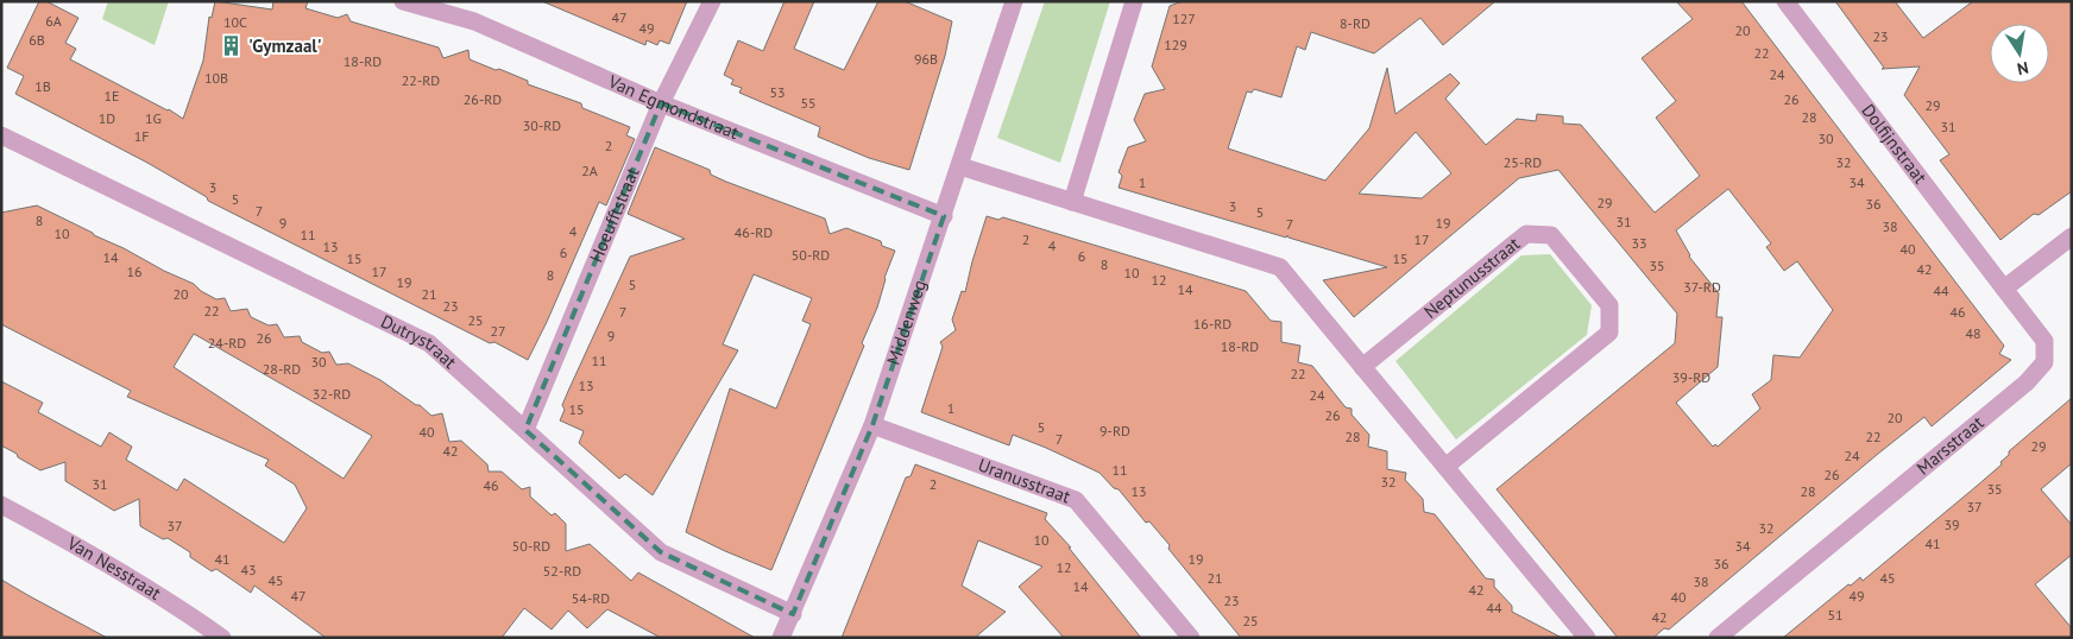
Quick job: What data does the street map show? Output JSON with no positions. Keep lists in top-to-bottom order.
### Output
{
  "streets": {
    "street": [
      "Van Egmondstraat",
      "Dolfijnstraat",
      "Hoeufftstraat",
      "Neptunusstraat",
      "Middenweg",
      "Dutrystraat",
      "Marsstraat",
      "Uranusstraat",
      "Van Nesstraat"
    ]
  },
  "crossings": [
    ["Van Egmondstraat", "Hoeufftstraat"],
    ["Van Egmondstraat", "Middenweg"],
    ["Dolfijnstraat", "Marsstraat"],
    ["Hoeufftstraat", "Dutrystraat"],
    ["Middenweg", "Dutrystraat"],
    ["Middenweg", "Uranusstraat"]
  ],
  "places": {
    "building": ["'Gymzaal'"]
  },
  "house_numbers": [
    "47",
    "127",
    "6A",
    "10C",
    "8-RD",
    "49",
    "20",
    "23",
    "6B",
    "129",
    "22",
    "96B",
    "18-RD",
    "24",
    "10B",
    "22-RD",
    "1B",
    "53",
    "1E",
    "26-RD",
    "26",
    "55",
    "29",
    "28",
    "1D",
    "1G",
    "30-RD",
    "31",
    "1F",
    "30",
    "2",
    "25-RD",
    "32",
    "2A",
    "1",
    "34",
    "3",
    "5",
    "29",
    "36",
    "3",
    "7",
    "5",
    "8",
    "31",
    "9",
    "19",
    "7",
    "38",
    "4",
    "46-RD",
    "10",
    "11",
    "2",
    "17",
    "33",
    "4",
    "13",
    "40",
    "6",
    "50-RD",
    "6",
    "14",
    "15",
    "15",
    "8",
    "35",
    "42",
    "16",
    "17",
    "10",
    "8",
    "12",
    "19",
    "5",
    "37-RD",
    "14",
    "44",
    "20",
    "21",
    "23",
    "22",
    "7",
    "46",
    "25",
    "16-RD",
    "27",
    "48",
    "9",
    "26",
    "24-RD",
    "18-RD",
    "11",
    "30",
    "28-RD",
    "22",
    "39-RD",
    "13",
    "32-RD",
    "24",
    "1",
    "15",
    "26",
    "20",
    "5",
    "9-RD",
    "40",
    "28",
    "22",
    "7",
    "29",
    "42",
    "24",
    "11",
    "26",
    "32",
    "31",
    "2",
    "46",
    "35",
    "13",
    "28",
    "37",
    "39",
    "37",
    "32",
    "10",
    "41",
    "50-RD",
    "34",
    "41",
    "19",
    "36",
    "12",
    "43",
    "52-RD",
    "21",
    "45",
    "45",
    "38",
    "14",
    "42",
    "47",
    "49",
    "40",
    "54-RD",
    "23",
    "44",
    "51",
    "42",
    "25"
  ],
  "north": "bottom"
}
